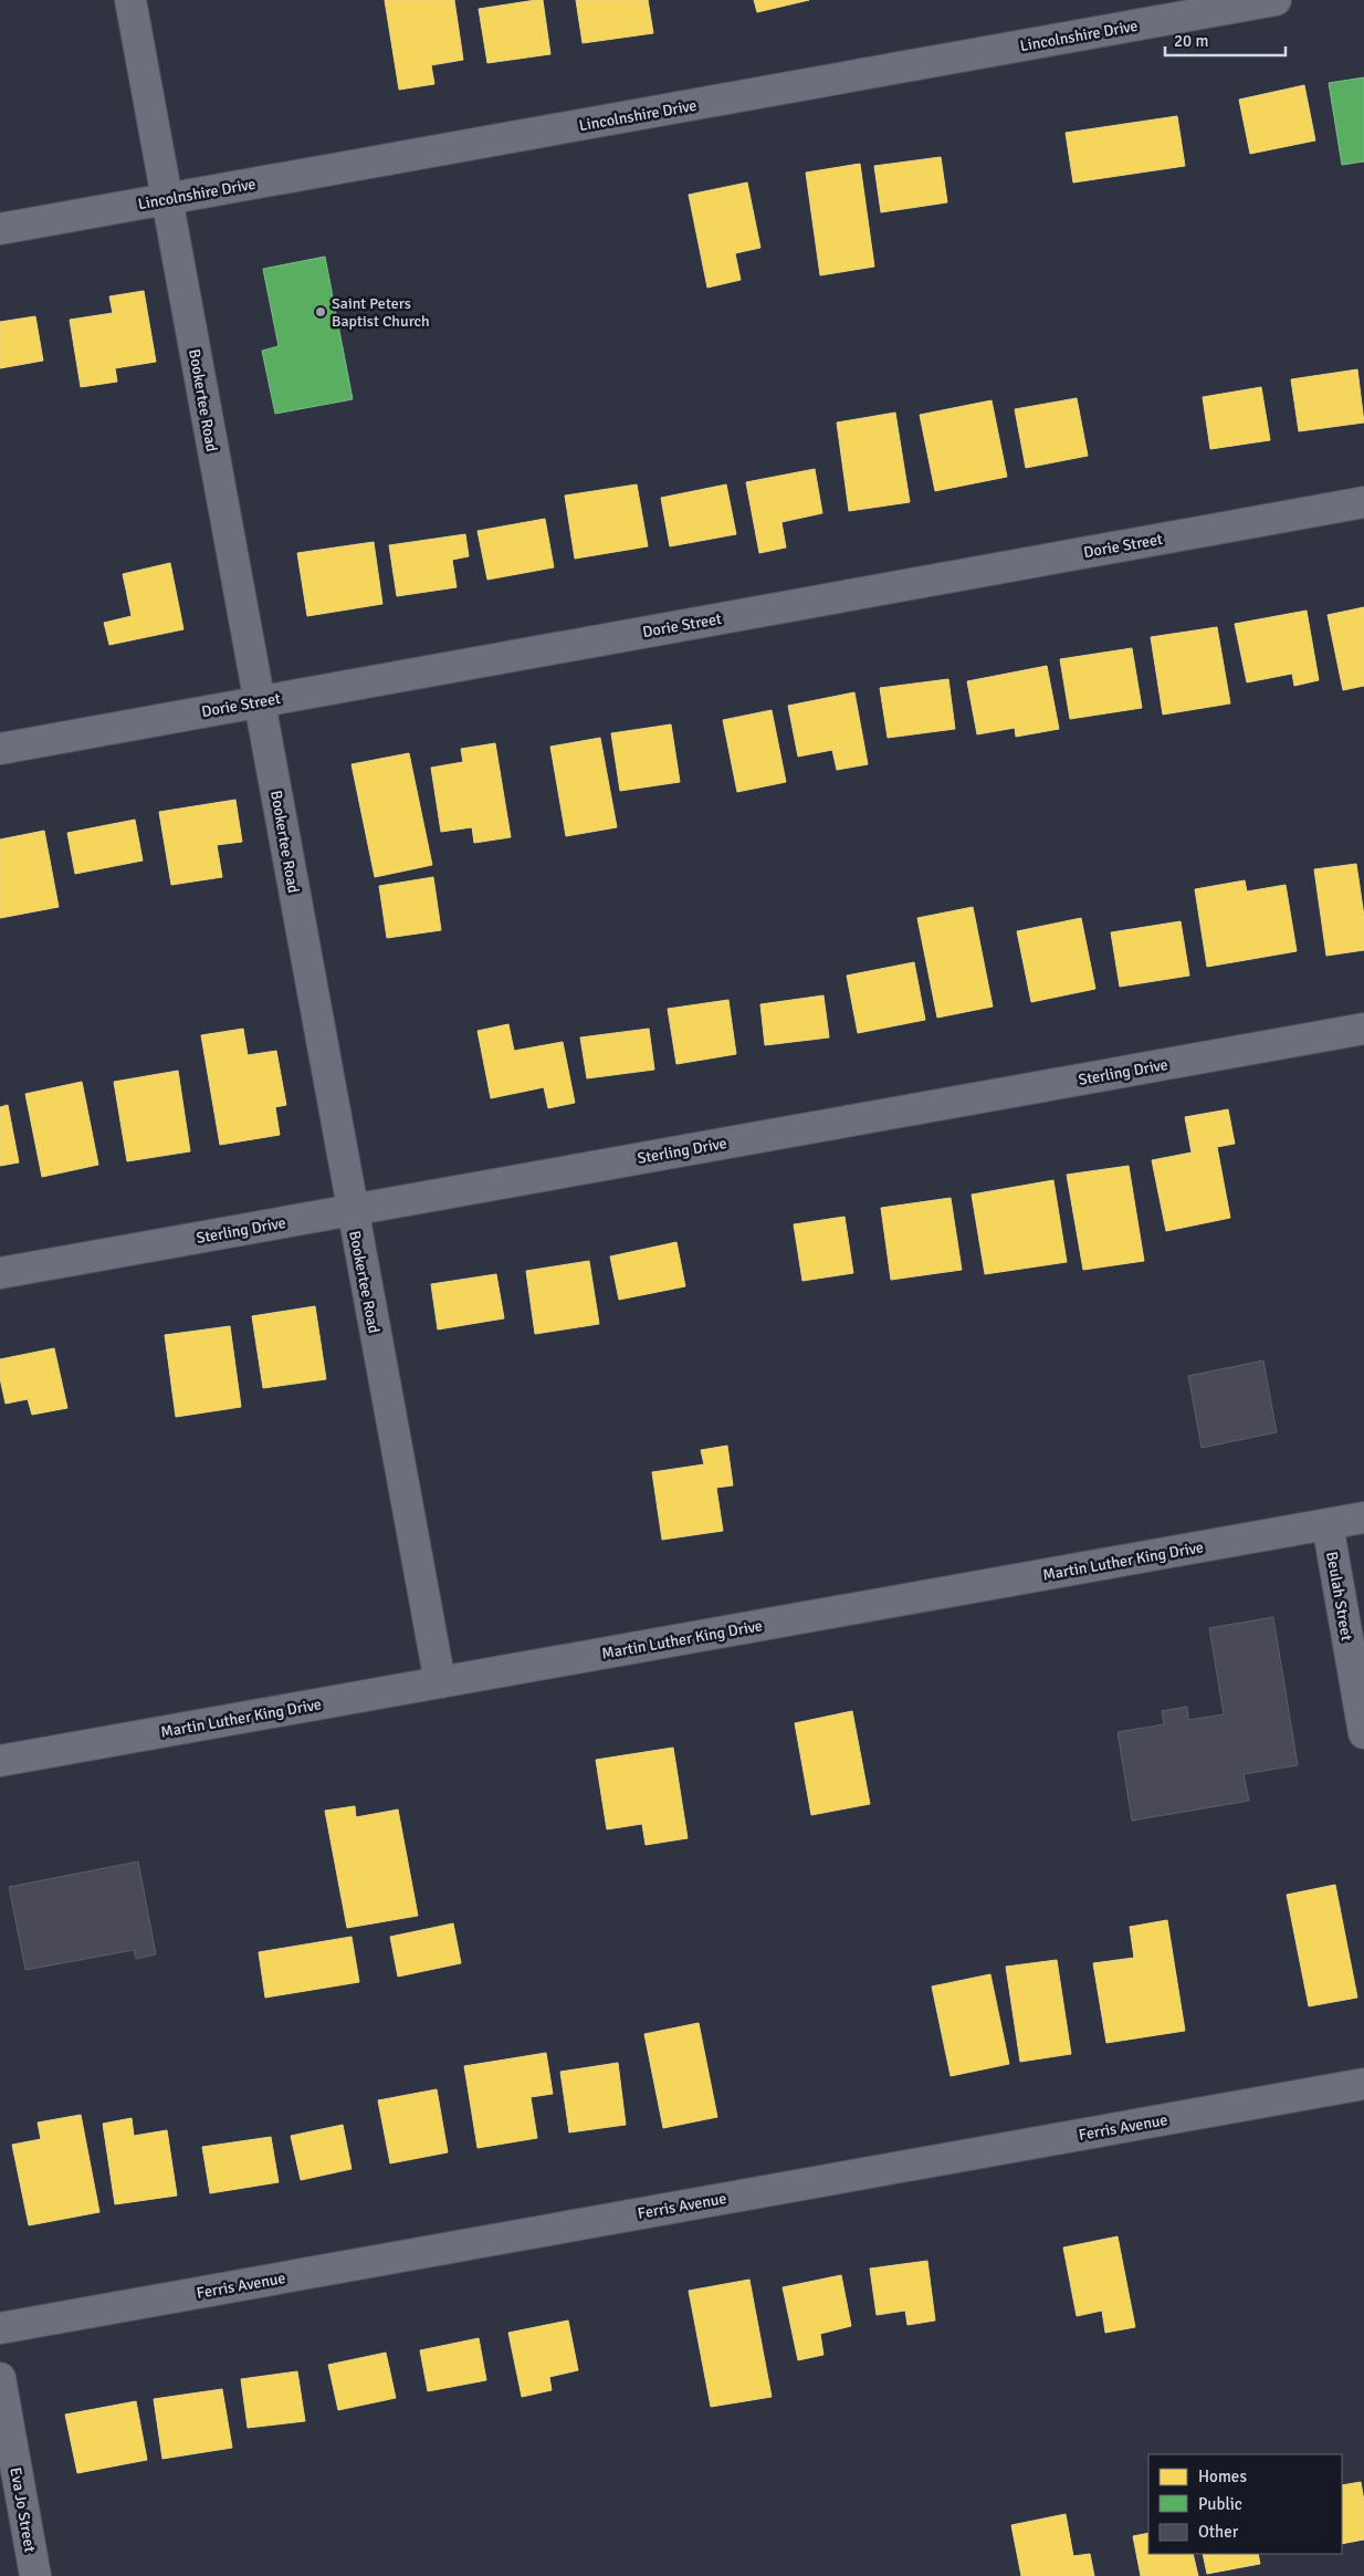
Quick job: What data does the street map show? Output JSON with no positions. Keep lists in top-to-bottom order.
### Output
{
  "streets": {
    "street": [
      "Lincolnshire Drive",
      "Bookertee Road",
      "Dorie Street",
      "Sterling Drive",
      "Martin Luther King Drive",
      "Beulah Street",
      "Ferris Avenue",
      "Eva Jo Street"
    ]
  },
  "crossings": [
    ["Lincolnshire Drive", "Bookertee Road"],
    ["Bookertee Road", "Dorie Street"],
    ["Bookertee Road", "Sterling Drive"],
    ["Bookertee Road", "Martin Luther King Drive"],
    ["Martin Luther King Drive", "Beulah Street"]
  ],
  "places": ["Saint Peters Baptist Church"],
  "legend": ["Homes", "Public", "Other"],
  "scale_bar": "20 m"
}
